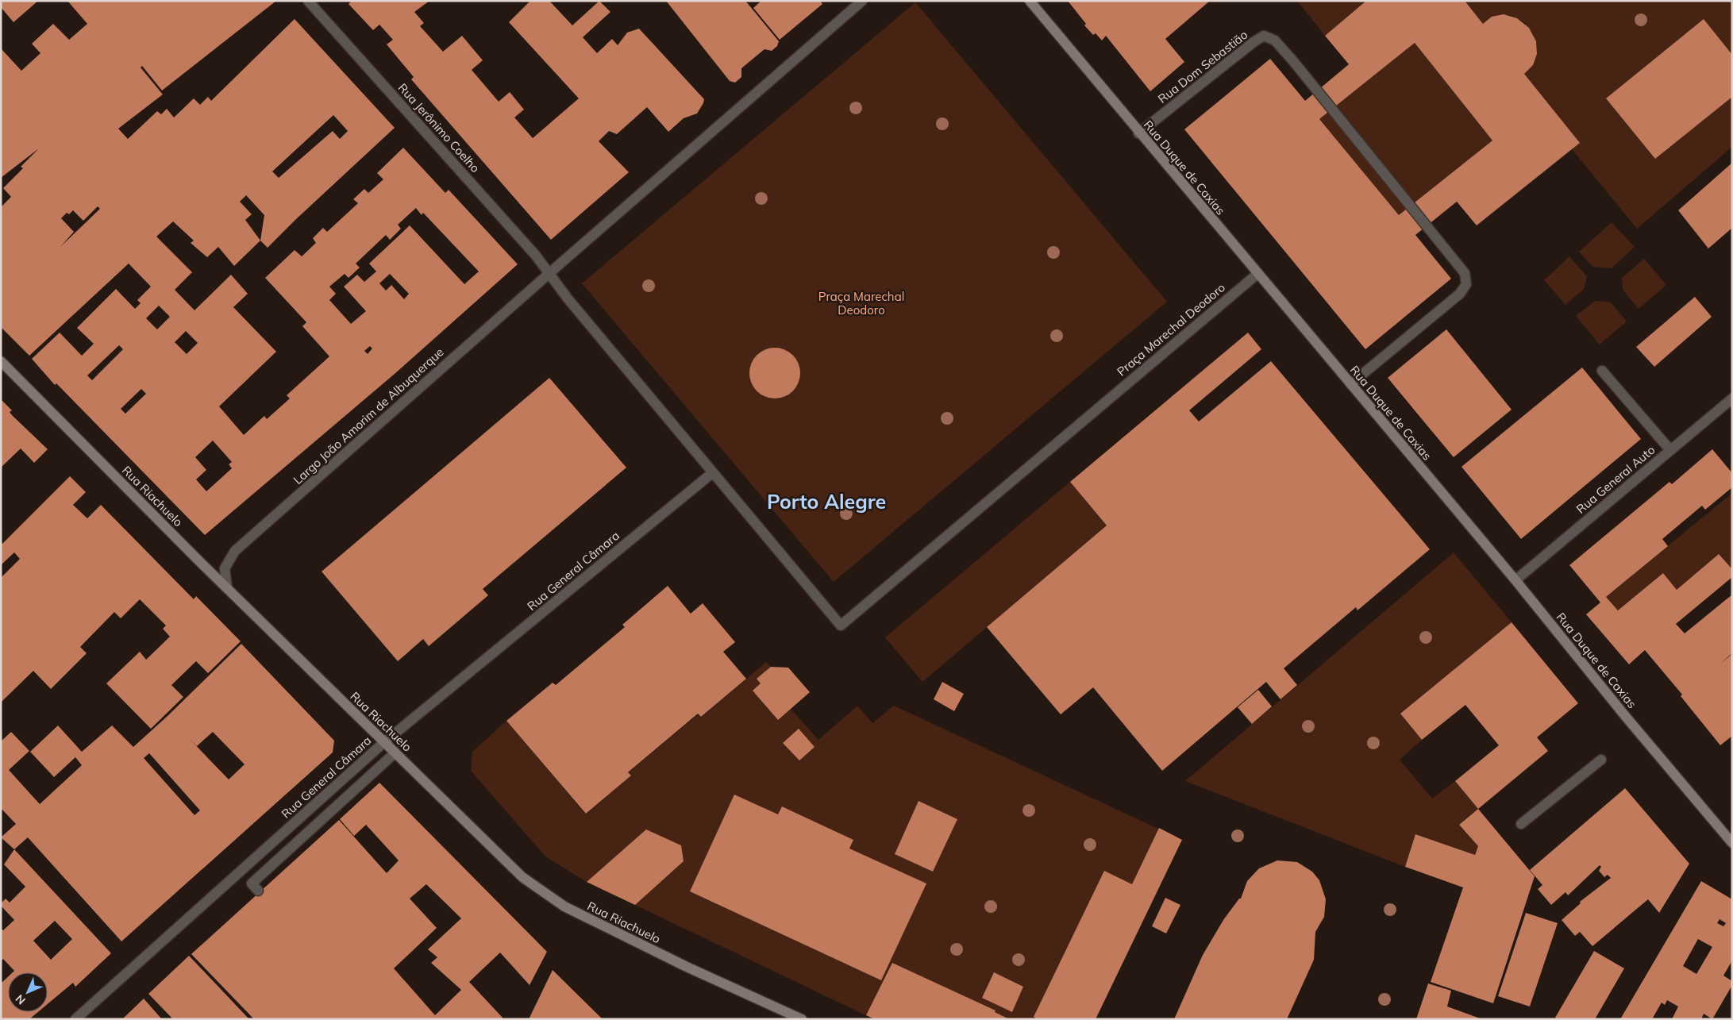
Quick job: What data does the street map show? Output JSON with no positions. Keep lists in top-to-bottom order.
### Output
{
  "streets": {
    "street": [
      "Rua Dom Sebastião",
      "Rua Jerônimo Coelho",
      "Rua Duque de Caxias",
      "Praça Marechal Deodoro",
      "Largo João Amorim de Albuquerque",
      "Rua General Auto",
      "Rua Riachuelo",
      "Rua General Câmara"
    ]
  },
  "crossings": [
    ["Rua Dom Sebastião", "Rua Duque de Caxias"],
    ["Rua Jerônimo Coelho", "Praça Marechal Deodoro"],
    ["Rua Jerônimo Coelho", "Largo João Amorim de Albuquerque"],
    ["Rua Duque de Caxias", "Praça Marechal Deodoro"],
    ["Rua Duque de Caxias", "Rua General Auto"],
    ["Praça Marechal Deodoro", "Largo João Amorim de Albuquerque"],
    ["Praça Marechal Deodoro", "Rua General Câmara"],
    ["Largo João Amorim de Albuquerque", "Rua Riachuelo"],
    ["Rua Riachuelo", "Rua General Câmara"]
  ],
  "districts": ["Porto Alegre"],
  "parks": ["Praça Marechal Deodoro"],
  "north": "bottom left"
}
